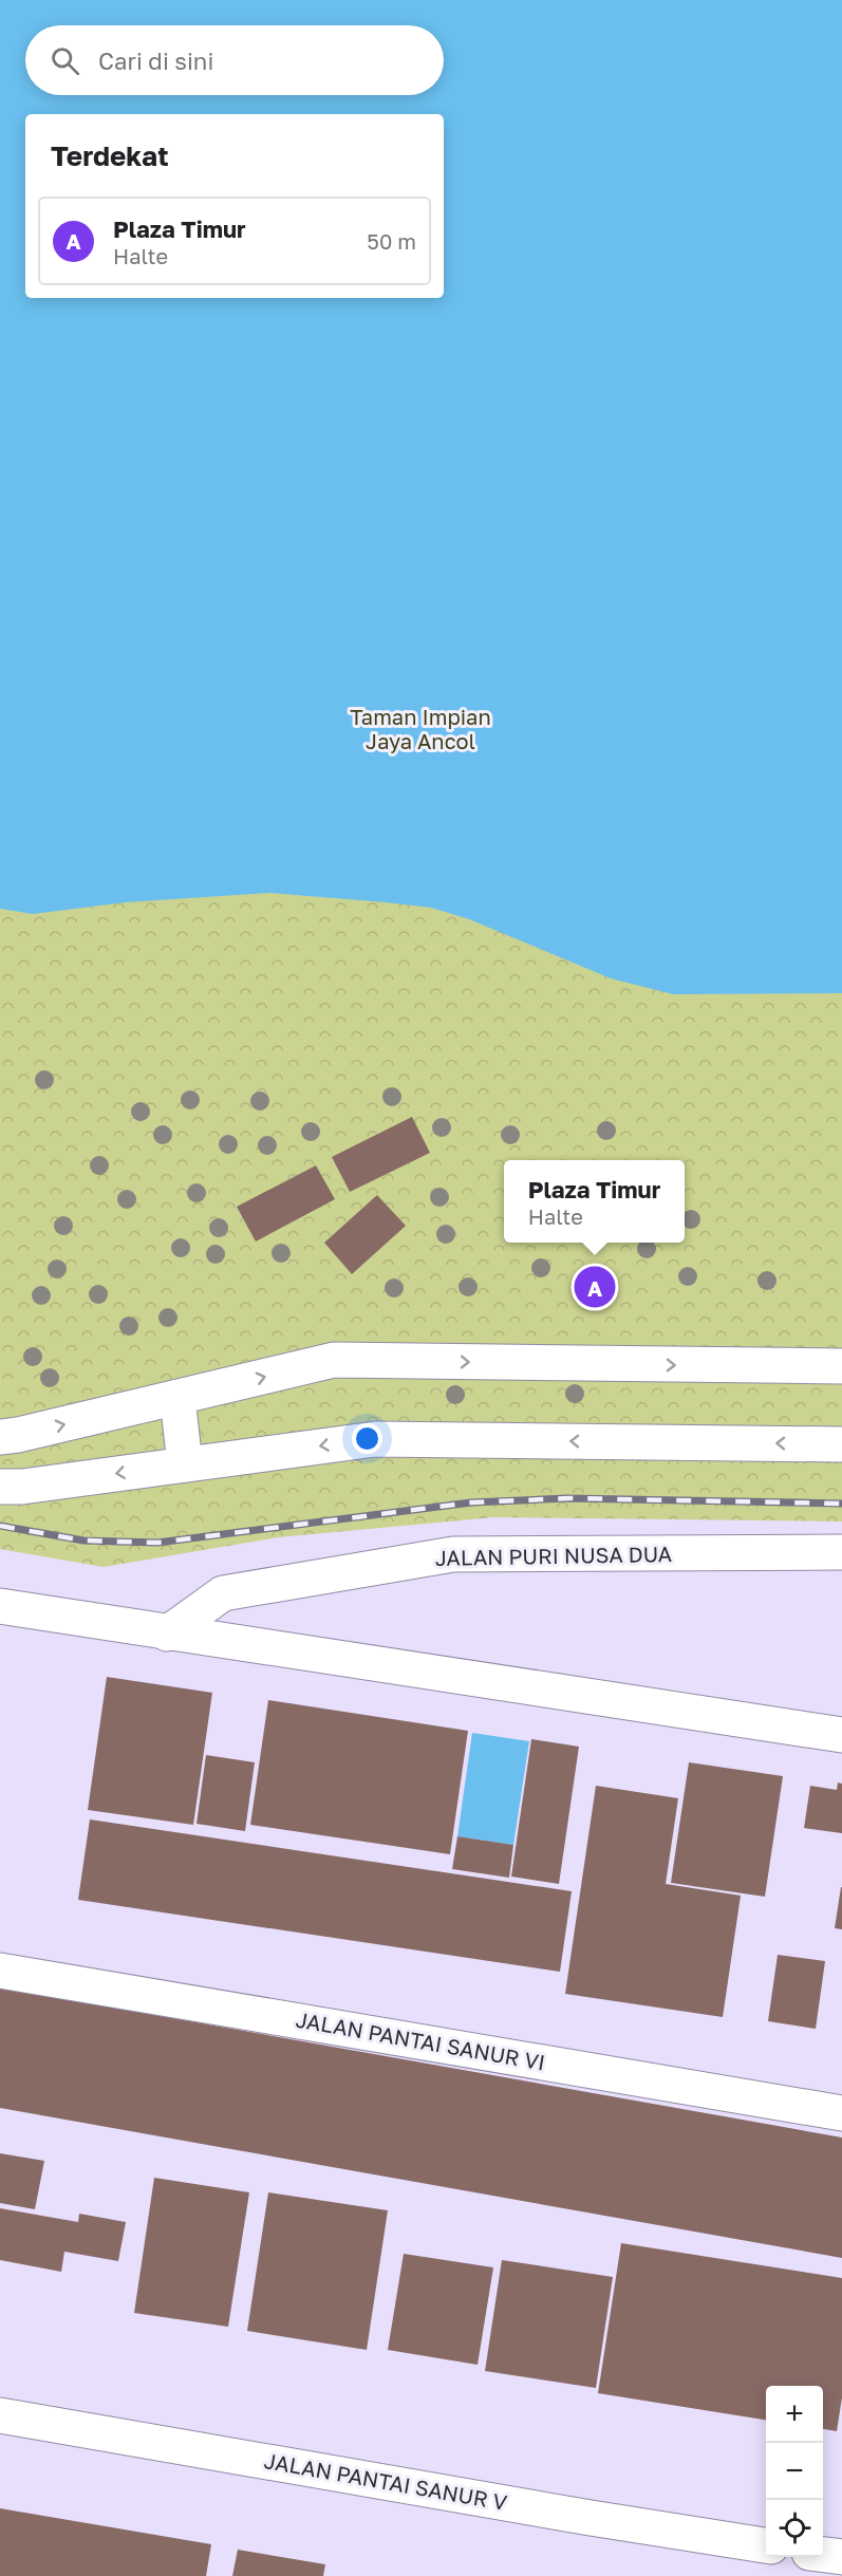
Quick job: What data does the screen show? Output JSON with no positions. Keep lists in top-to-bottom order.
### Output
{
  "streets": {
    "street": ["JALAN PURI NUSA DUA", "JALAN PANTAI SANUR VI", "JALAN PANTAI SANUR V"]
  },
  "parks": ["Taman Impian Jaya Ancol"],
  "page": {
    "search": "Cari di sini",
    "heading": "Terdekat",
    "list": [
      {
        "mark": "A",
        "name": "Plaza Timur",
        "note": "Halte",
        "value": "50 m"
      }
    ],
    "popup": ["Plaza Timur", "Halte"],
    "pins": "A",
    "map_buttons": ["+", "−"]
  }
}
